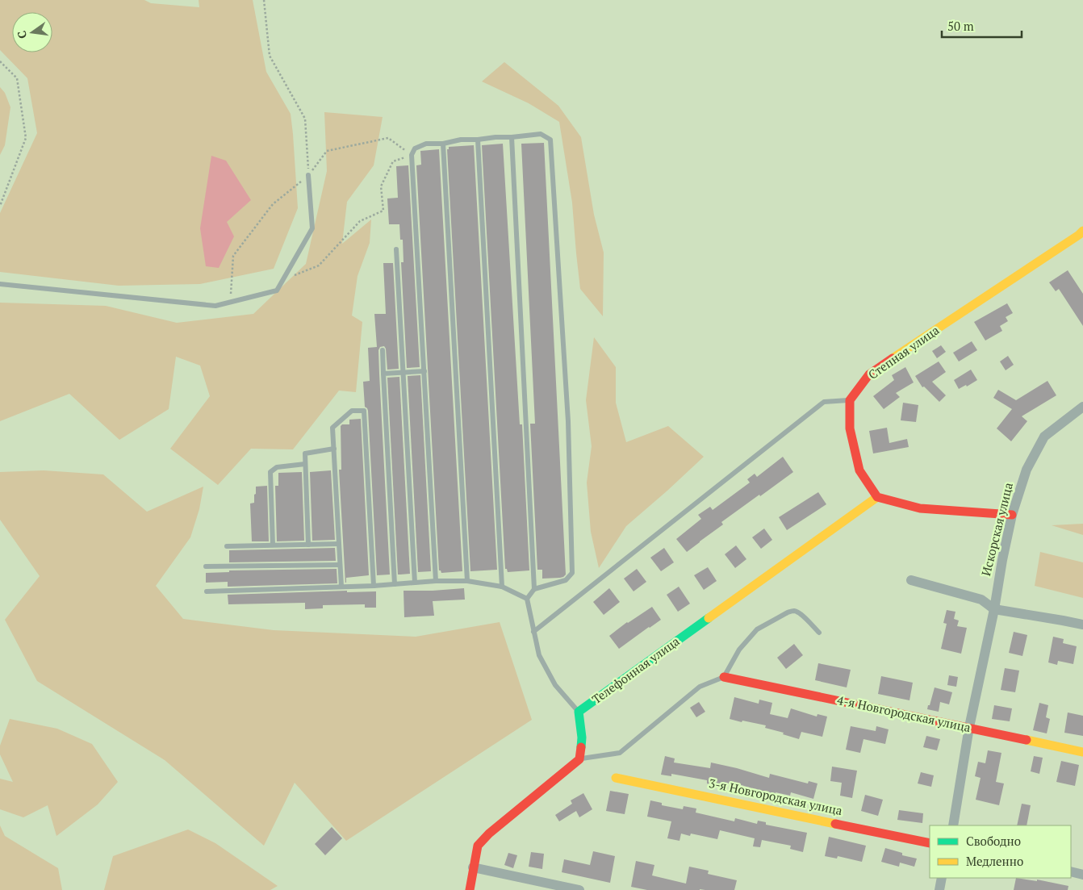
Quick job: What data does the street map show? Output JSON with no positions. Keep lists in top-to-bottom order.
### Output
{
  "streets": {
    "street": [
      "Степная улица",
      "Искорская улица",
      "Телефонная улица",
      "4-я Новгородская улица",
      "3-я Новгородская улица"
    ]
  },
  "crossings": [
    ["Искорская улица", "4-я Новгородская улица"]
  ],
  "legend": ["Свободно", "Медленно"],
  "scale_bar": "50 m",
  "north": "left"
}
